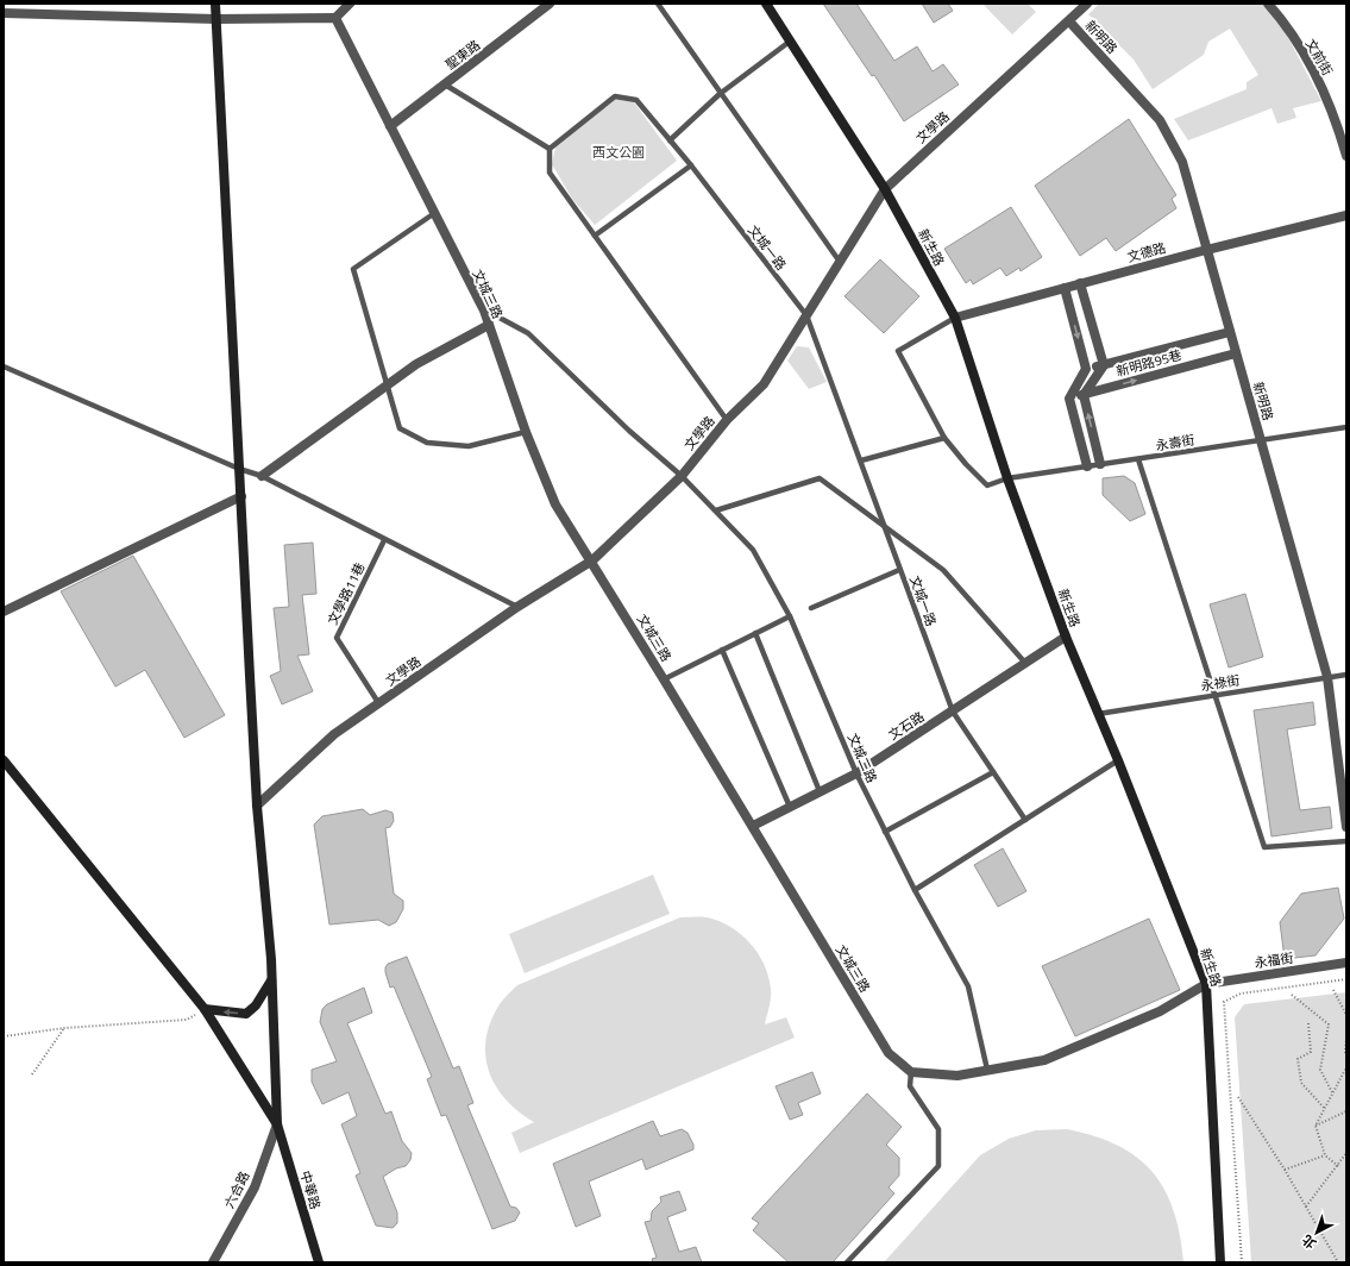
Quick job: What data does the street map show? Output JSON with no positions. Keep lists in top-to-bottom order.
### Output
{
  "streets": {
    "main road": ["新生路", "中華路"],
    "street": [
      "新明路",
      "聖東路",
      "文前街",
      "文學路",
      "文德路",
      "文城三路",
      "新明路95巷",
      "文石路",
      "永福街",
      "六合路"
    ],
    "lane": [
      "文城一路",
      "永壽街",
      "文學路11巷",
      "永祿街",
      "文城二路"
    ]
  },
  "crossings": [
    ["新明路", "文學路"],
    ["新明路", "文德路"],
    ["新明路", "新明路95巷"],
    ["新明路", "永壽街"],
    ["新明路", "永祿街"],
    ["聖東路", "文城三路"],
    ["文學路", "文城一路"],
    ["文學路", "新生路"],
    ["文學路", "文城三路"],
    ["文學路", "文學路11巷"],
    ["文學路", "文城二路"],
    ["文城一路", "文石路"],
    ["新生路", "文德路"],
    ["新生路", "永壽街"],
    ["新生路", "永祿街"],
    ["新生路", "文石路"],
    ["新生路", "永福街"],
    ["文城三路", "文石路"],
    ["文城三路", "文城二路"],
    ["文石路", "文城二路"],
    ["六合路", "中華路"]
  ],
  "parks": ["西文公園"],
  "north": "bottom left"
}
